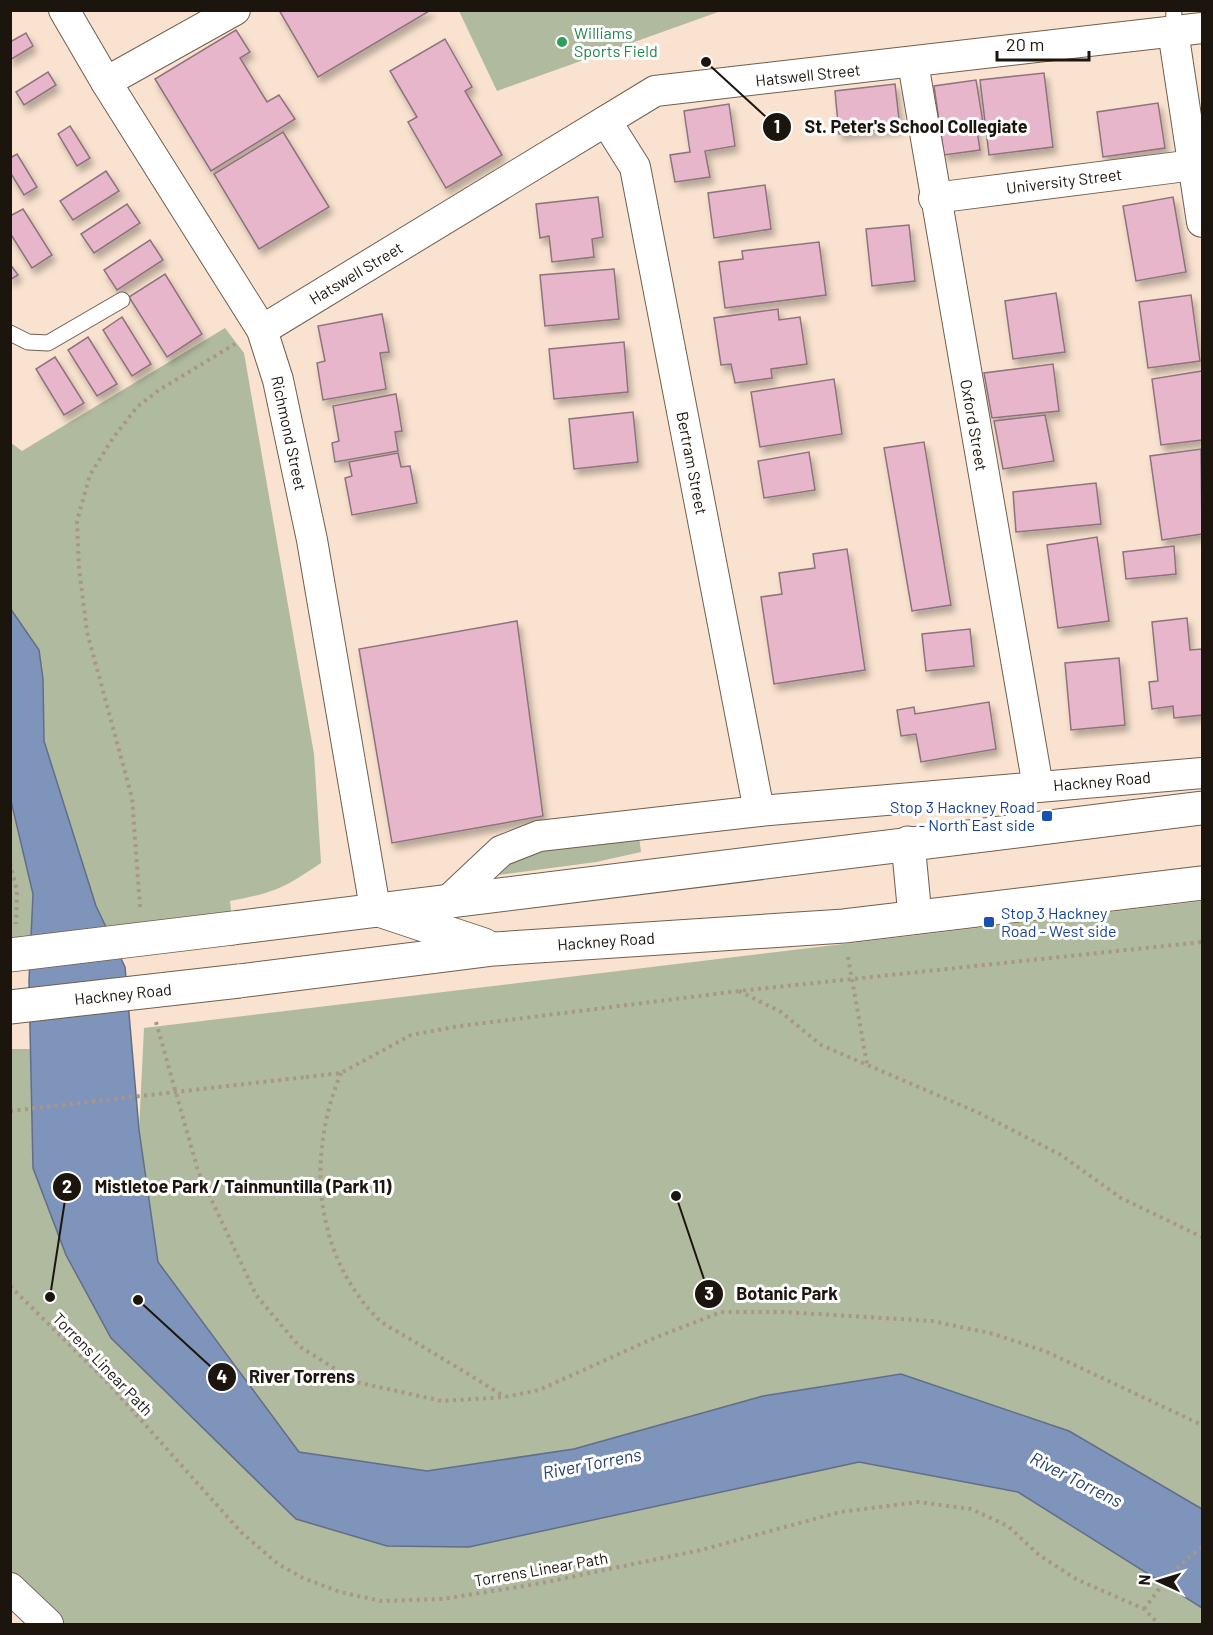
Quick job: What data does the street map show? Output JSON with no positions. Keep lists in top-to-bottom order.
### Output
{
  "streets": {
    "highway": ["Hackney Road"],
    "street": [
      "Hatswell Street",
      "University Street",
      "Oxford Street",
      "Richmond Street",
      "Bertram Street"
    ],
    "path": ["Torrens Linear Path"]
  },
  "crossings": [
    ["Hatswell Street", "Oxford Street"],
    ["Hatswell Street", "Richmond Street"],
    ["Hatswell Street", "Bertram Street"],
    ["University Street", "Oxford Street"],
    ["Oxford Street", "Hackney Road"],
    ["Bertram Street", "Hackney Road"]
  ],
  "water": ["River Torrens"],
  "places": {
    "other": [
      "Williams Sports Field",
      "St. Peter's School Collegiate",
      "Botanic Park",
      "Mistletoe Park / Tainmuntilla (Park 11)",
      "River Torrens"
    ],
    "transit": ["Stop 3 Hackney Road - North East side", "Stop 3 Hackney Road - West side"]
  },
  "scale_bar": "20 m",
  "north": "left"
}
